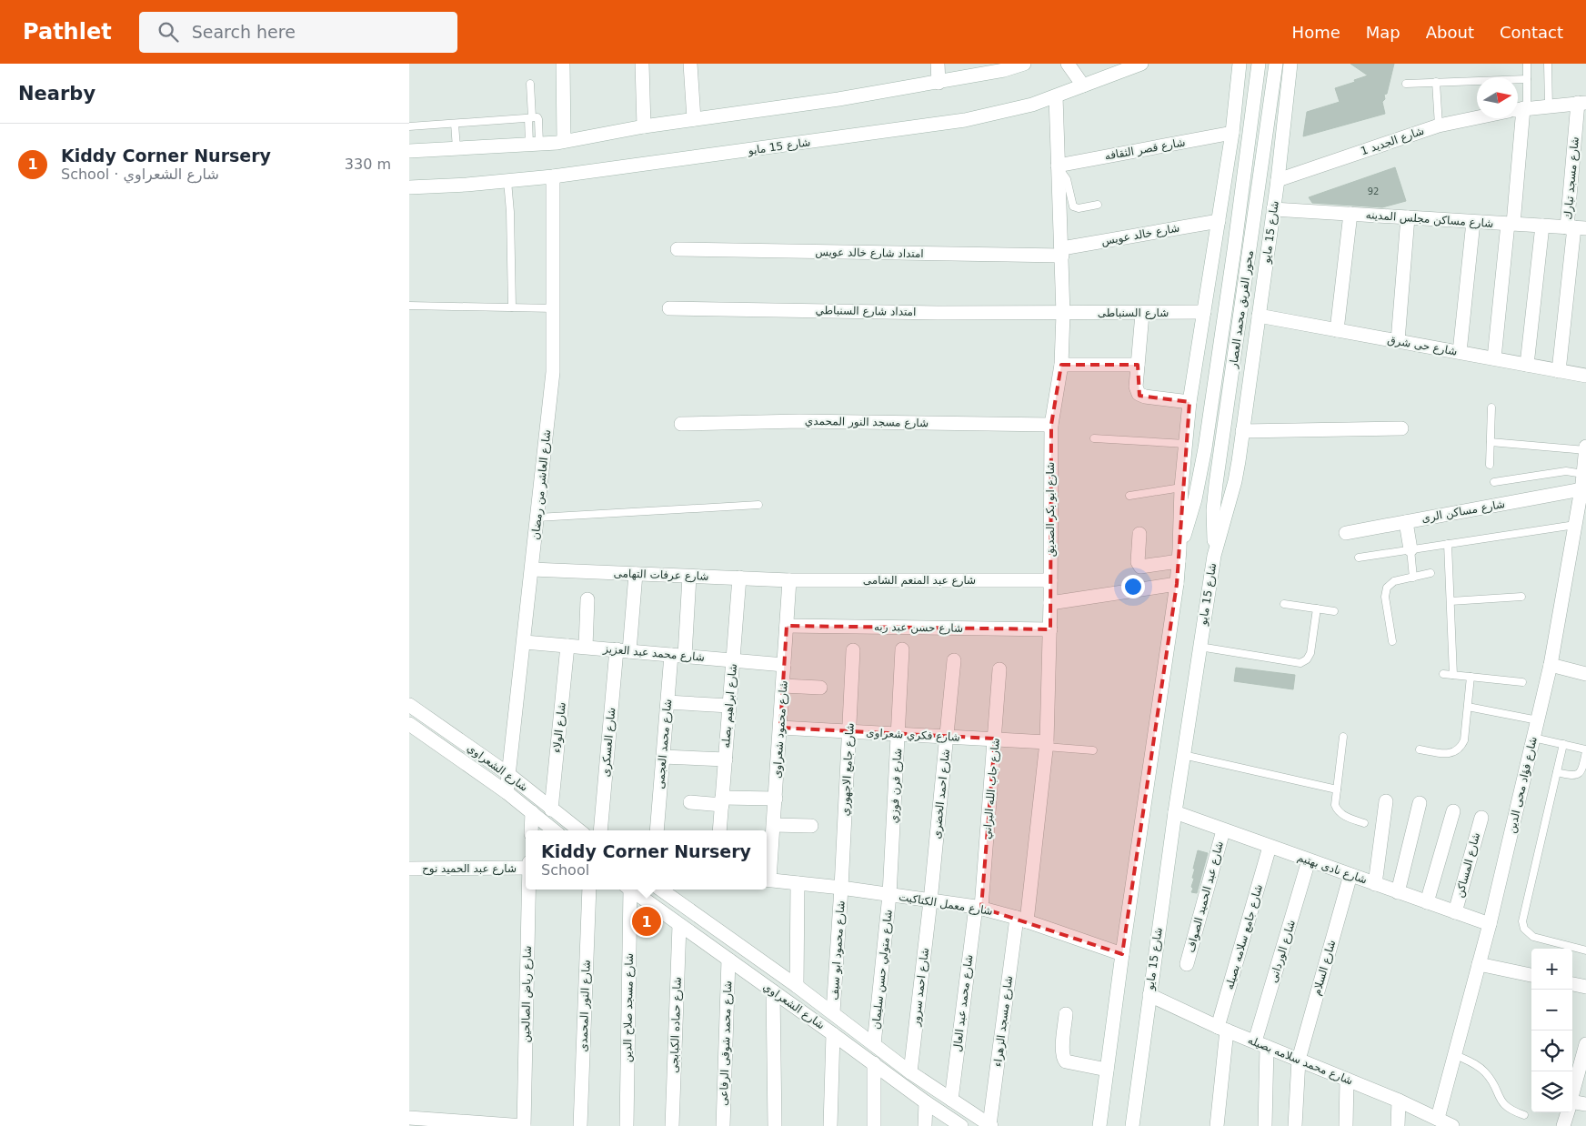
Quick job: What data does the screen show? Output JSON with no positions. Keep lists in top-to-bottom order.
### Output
{
  "streets": {
    "street": [
      "شارع الجديد 1",
      "شارع 15 مايو",
      "شارع قصر الثقافه",
      "شارع مسجد تبارك",
      "شارع مساكن مجلس المدينه",
      "شارع خالد عويس",
      "امتداد شارع خالد عويس",
      "محور الفريق محمد العصار",
      "امتداد شارع السنباطي",
      "شارع السنباطى",
      "شارع حى شرق",
      "شارع مسجد النور المحمدي",
      "شارع العاشر من رمضان",
      "شارع ابو بكر الصديق",
      "شارع مساكن الرى",
      "شارع عرفات التهامى",
      "شارع عبد المنعم الشامى",
      "شارع حسن عبد ربه",
      "شارع محمد عبد العزيز",
      "شارع ابراهيم بصله",
      "شارع الولاء",
      "شارع محمود شعراوى",
      "شارع فكري شعراوى",
      "شارع العسكرى",
      "شارع محمد العجمى",
      "شارع الشعراوي",
      "شارع جامع الاجهوري",
      "شارع فؤاد محى الدين",
      "شارع فرن فوزي",
      "شارع جاب الله البراني",
      "شارع احمد الخضرى",
      "شارع المساكن",
      "شارع عبد الحميد نوح",
      "شارع نادى بهتيم",
      "شارع عبد الحميد الصواف",
      "شارع معمل الكتاكيت",
      "شارع جامع سلامه بصيله",
      "شارع محمود ابو سيف",
      "شارع الوردانى",
      "شارع السلام",
      "شارع متولي حسن سليمان",
      "شارع احمد سرور",
      "شارع رياض الصالحين",
      "شارع محمد عبد العال",
      "شارع النور المحمدى",
      "شارع مسجد صلاح الدين",
      "شارع مسجد الزهراء",
      "شارع حماده الكبابجى",
      "شارع محمد شوقى الرفاعى",
      "شارع محمد سلامه بصيله"
    ]
  },
  "crossings": [
    ["شارع الجديد 1", "شارع 15 مايو"],
    ["شارع الجديد 1", "شارع مسجد تبارك"],
    ["شارع 15 مايو", "شارع مساكن مجلس المدينه"],
    ["شارع 15 مايو", "محور الفريق محمد العصار"],
    ["شارع 15 مايو", "شارع حى شرق"],
    ["شارع 15 مايو", "شارع العاشر من رمضان"],
    ["شارع 15 مايو", "شارع ابو بكر الصديق"],
    ["شارع 15 مايو", "شارع نادى بهتيم"],
    ["شارع 15 مايو", "شارع محمد سلامه بصيله"],
    ["شارع قصر الثقافه", "شارع ابو بكر الصديق"],
    ["شارع مسجد تبارك", "شارع مساكن مجلس المدينه"],
    ["شارع مسجد تبارك", "شارع حى شرق"],
    ["شارع خالد عويس", "امتداد شارع خالد عويس"],
    ["شارع خالد عويس", "شارع ابو بكر الصديق"],
    ["امتداد شارع خالد عويس", "شارع ابو بكر الصديق"],
    ["امتداد شارع السنباطي", "شارع السنباطى"],
    ["امتداد شارع السنباطي", "شارع ابو بكر الصديق"],
    ["شارع السنباطى", "شارع ابو بكر الصديق"],
    ["شارع مسجد النور المحمدي", "شارع ابو بكر الصديق"],
    ["شارع العاشر من رمضان", "شارع عرفات التهامى"],
    ["شارع العاشر من رمضان", "شارع محمد عبد العزيز"],
    ["شارع العاشر من رمضان", "شارع الشعراوي"],
    ["شارع ابو بكر الصديق", "شارع عبد المنعم الشامى"],
    ["شارع ابو بكر الصديق", "شارع حسن عبد ربه"],
    ["شارع ابو بكر الصديق", "شارع فكري شعراوى"],
    ["شارع ابو بكر الصديق", "شارع معمل الكتاكيت"],
    ["شارع ابو بكر الصديق", "شارع مسجد الزهراء"],
    ["شارع مساكن الرى", "شارع فؤاد محى الدين"],
    ["شارع عرفات التهامى", "شارع عبد المنعم الشامى"],
    ["شارع عرفات التهامى", "شارع ابراهيم بصله"],
    ["شارع عرفات التهامى", "شارع محمود شعراوى"],
    ["شارع عرفات التهامى", "شارع العسكرى"],
    ["شارع عرفات التهامى", "شارع محمد العجمى"],
    ["شارع عبد المنعم الشامى", "شارع محمود شعراوى"],
    ["شارع حسن عبد ربه", "شارع محمود شعراوى"],
    ["شارع محمد عبد العزيز", "شارع ابراهيم بصله"],
    ["شارع محمد عبد العزيز", "شارع الولاء"],
    ["شارع محمد عبد العزيز", "شارع محمود شعراوى"],
    ["شارع محمد عبد العزيز", "شارع العسكرى"],
    ["شارع محمد عبد العزيز", "شارع محمد العجمى"],
    ["شارع الولاء", "شارع الشعراوي"],
    ["شارع محمود شعراوى", "شارع فكري شعراوى"],
    ["شارع محمود شعراوى", "شارع معمل الكتاكيت"],
    ["شارع فكري شعراوى", "شارع جامع الاجهوري"],
    ["شارع فكري شعراوى", "شارع فرن فوزي"],
    ["شارع فكري شعراوى", "شارع جاب الله البراني"],
    ["شارع فكري شعراوى", "شارع احمد الخضرى"],
    ["شارع الشعراوي", "شارع محمود ابو سيف"],
    ["شارع الشعراوي", "شارع متولي حسن سليمان"],
    ["شارع الشعراوي", "شارع احمد سرور"],
    ["شارع الشعراوي", "شارع محمد عبد العال"],
    ["شارع الشعراوي", "شارع مسجد الزهراء"],
    ["شارع الشعراوي", "شارع حماده الكبابجى"],
    ["شارع الشعراوي", "شارع محمد شوقى الرفاعى"],
    ["شارع جامع الاجهوري", "شارع معمل الكتاكيت"],
    ["شارع جامع الاجهوري", "شارع محمود ابو سيف"],
    ["شارع فؤاد محى الدين", "شارع نادى بهتيم"],
    ["شارع فؤاد محى الدين", "شارع محمد سلامه بصيله"],
    ["شارع فرن فوزي", "شارع معمل الكتاكيت"],
    ["شارع فرن فوزي", "شارع متولي حسن سليمان"],
    ["شارع جاب الله البراني", "شارع معمل الكتاكيت"],
    ["شارع جاب الله البراني", "شارع محمد عبد العال"],
    ["شارع احمد الخضرى", "شارع معمل الكتاكيت"],
    ["شارع احمد الخضرى", "شارع احمد سرور"],
    ["شارع المساكن", "شارع نادى بهتيم"],
    ["شارع نادى بهتيم", "شارع عبد الحميد الصواف"],
    ["شارع نادى بهتيم", "شارع جامع سلامه بصيله"],
    ["شارع نادى بهتيم", "شارع الوردانى"],
    ["شارع نادى بهتيم", "شارع السلام"],
    ["شارع معمل الكتاكيت", "شارع محمود ابو سيف"],
    ["شارع معمل الكتاكيت", "شارع متولي حسن سليمان"],
    ["شارع معمل الكتاكيت", "شارع احمد سرور"],
    ["شارع معمل الكتاكيت", "شارع محمد عبد العال"],
    ["شارع معمل الكتاكيت", "شارع مسجد الزهراء"],
    ["شارع جامع سلامه بصيله", "شارع محمد سلامه بصيله"],
    ["شارع الوردانى", "شارع محمد سلامه بصيله"],
    ["شارع السلام", "شارع محمد سلامه بصيله"]
  ],
  "house_numbers": ["92"],
  "north": "right",
  "page": {
    "header": "Pathlet",
    "search": "Search here",
    "nav": [
      "Home",
      "Map",
      "About",
      "Contact"
    ],
    "heading": "Nearby",
    "list": [
      {
        "mark": "1",
        "name": "Kiddy Corner Nursery",
        "note": "School · شارع الشعراوي",
        "value": "330 m"
      }
    ],
    "popup": ["Kiddy Corner Nursery", "School"],
    "pins": "1",
    "map_buttons": ["+", "−"]
  }
}
